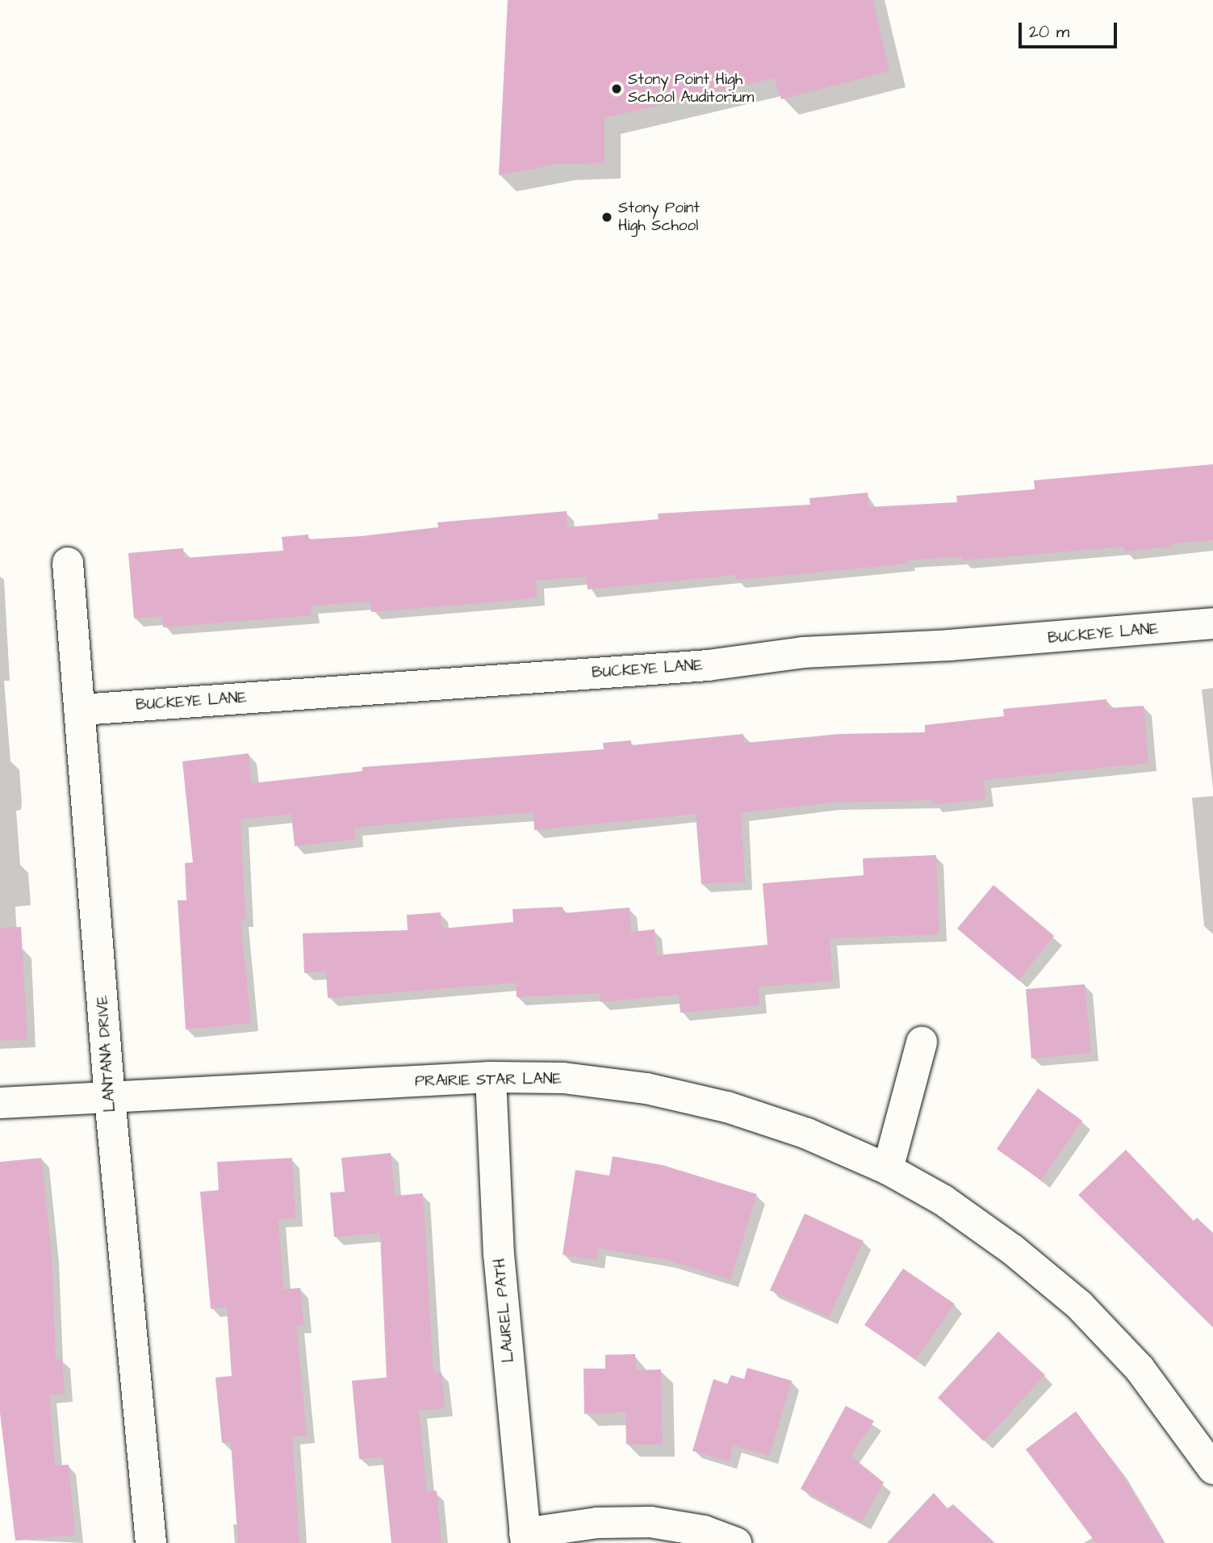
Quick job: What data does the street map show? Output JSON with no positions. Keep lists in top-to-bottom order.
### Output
{
  "streets": {
    "street": [
      "BUCKEYE LANE",
      "LANTANA DRIVE",
      "PRAIRIE STAR LANE",
      "LAUREL PATH"
    ]
  },
  "crossings": [
    ["BUCKEYE LANE", "LANTANA DRIVE"],
    ["LANTANA DRIVE", "PRAIRIE STAR LANE"],
    ["PRAIRIE STAR LANE", "LAUREL PATH"]
  ],
  "places": ["Stony Point High School Auditorium", "Stony Point High School"],
  "scale_bar": "20 m"
}
